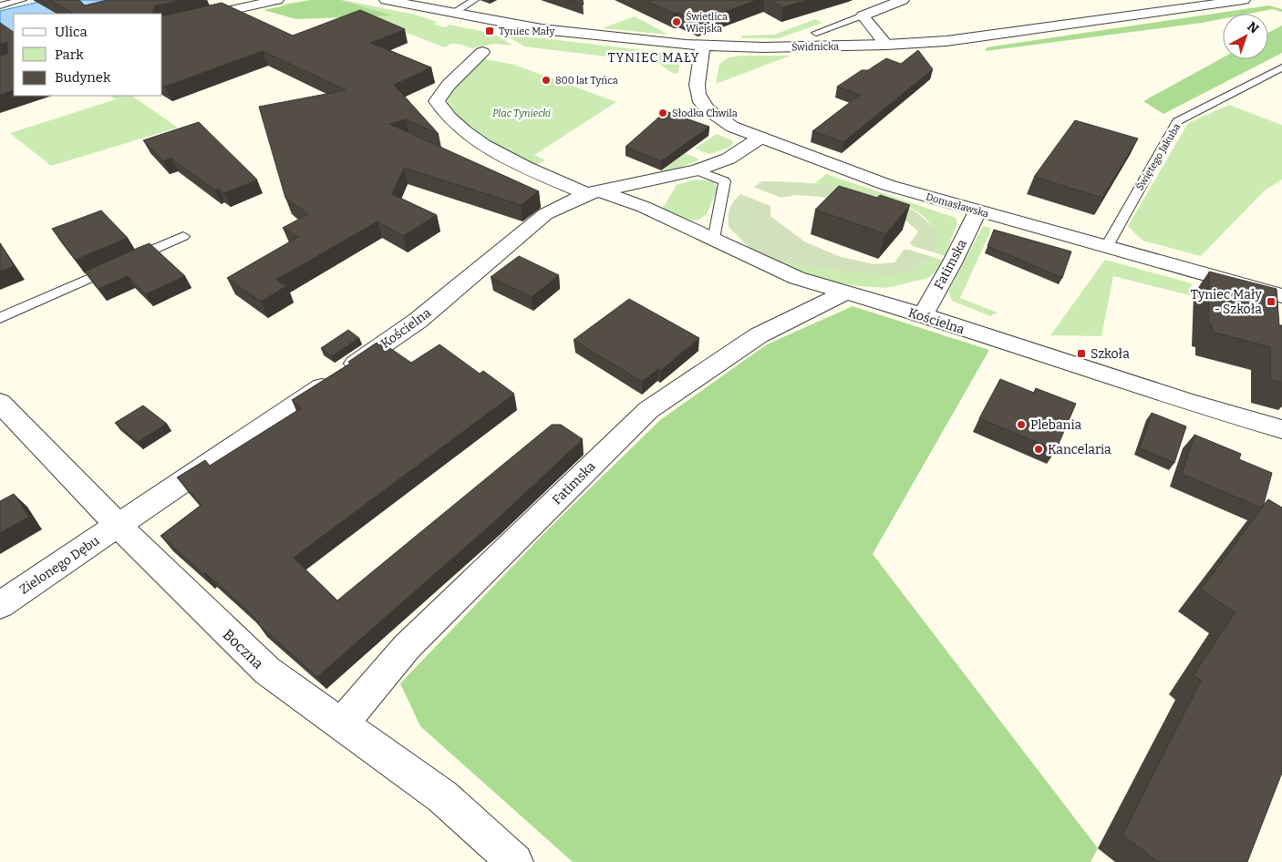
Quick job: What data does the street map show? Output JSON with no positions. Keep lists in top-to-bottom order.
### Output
{
  "streets": {
    "street": [
      "Świdnicka",
      "Domasławska",
      "Fatimska",
      "Kościelna",
      "Zielonego Dębu",
      "Boczna"
    ],
    "lane": ["Świętego Jakuba"]
  },
  "crossings": [
    ["Świdnicka", "Domasławska"],
    ["Świętego Jakuba", "Domasławska"],
    ["Domasławska", "Fatimska"],
    ["Domasławska", "Kościelna"],
    ["Fatimska", "Kościelna"],
    ["Fatimska", "Boczna"],
    ["Kościelna", "Zielonego Dębu"],
    ["Kościelna", "Boczna"],
    ["Zielonego Dębu", "Boczna"]
  ],
  "districts": ["TYNIEC MAŁY"],
  "parks": ["Plac Tyniecki"],
  "places": {
    "other": [
      "Świetlica Wiejska",
      "800 lat Tyńca",
      "Słodka Chwila",
      "Plebania",
      "Kancelaria"
    ],
    "transit": ["Tyniec Mały", "Tyniec Mały - Szkoła", "Szkoła"]
  },
  "legend": ["Ulica", "Park", "Budynek"],
  "north": "top right"
}
